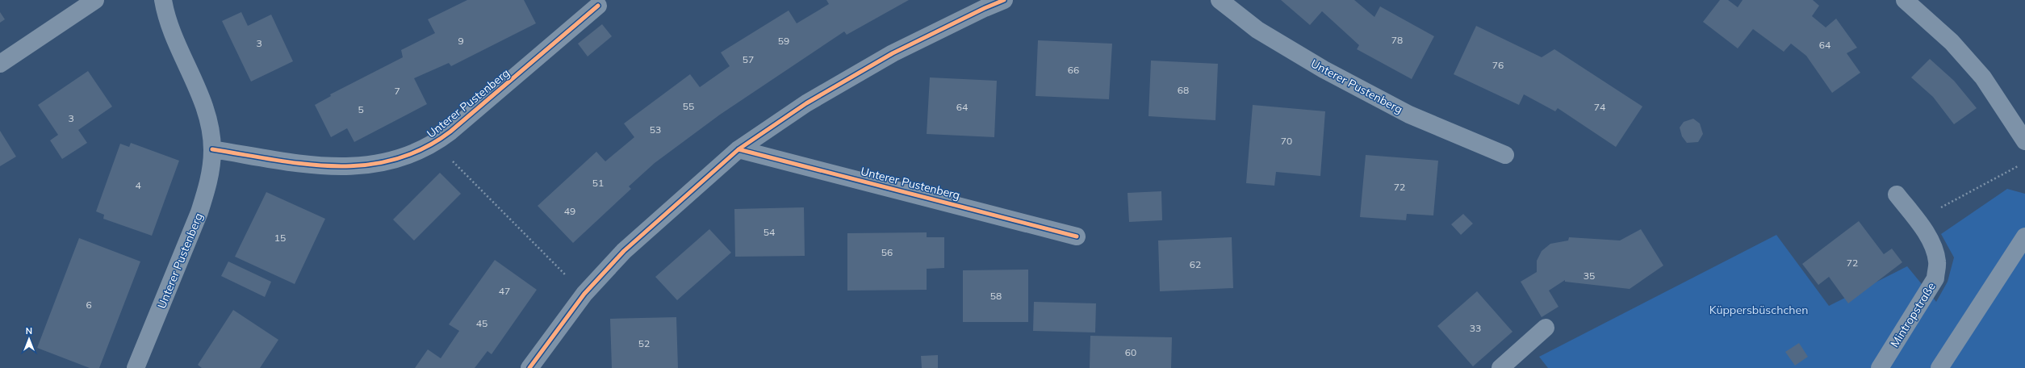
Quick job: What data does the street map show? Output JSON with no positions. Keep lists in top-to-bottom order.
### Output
{
  "streets": {
    "street": ["Unterer Pustenberg", "Mintropstraße"]
  },
  "parks": ["Küppersbüschchen"],
  "house_numbers": [
    "78",
    "9",
    "59",
    "3",
    "64",
    "57",
    "76",
    "66",
    "68",
    "7",
    "55",
    "64",
    "74",
    "5",
    "3",
    "53",
    "70",
    "51",
    "4",
    "72",
    "49",
    "54",
    "15",
    "56",
    "72",
    "62",
    "35",
    "47",
    "58",
    "6",
    "45",
    "33",
    "52",
    "60"
  ],
  "north": "top"
}
